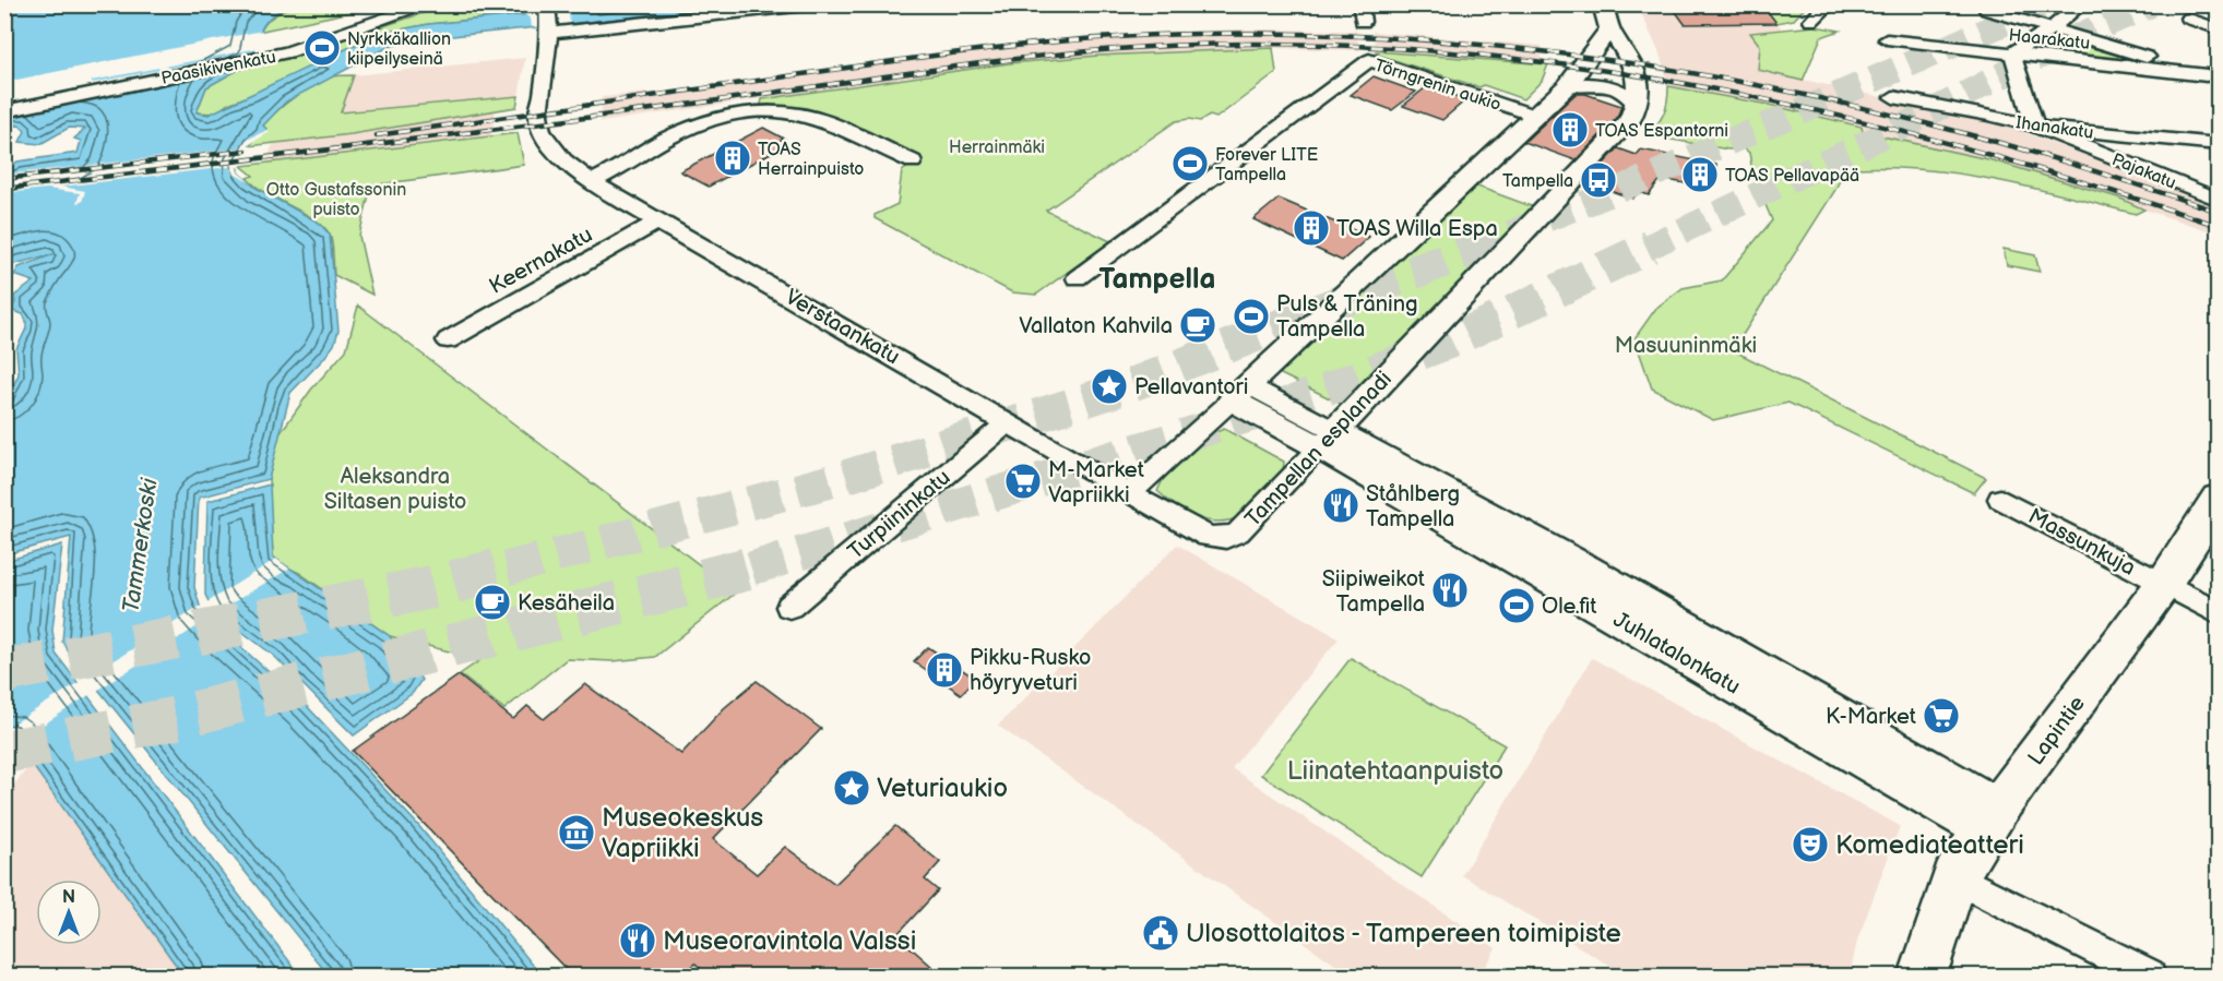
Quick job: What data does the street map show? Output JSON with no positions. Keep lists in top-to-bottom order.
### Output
{
  "streets": {
    "main road": ["Lapintie"],
    "street": [
      "Haarakatu",
      "Paasikivenkatu",
      "Törngrenin aukio",
      "Ihanakatu",
      "Pajakatu",
      "Keernakatu",
      "Verstaankatu",
      "Tampellan esplanadi",
      "Turpiininkatu",
      "Massunkuja",
      "Juhlatalonkatu"
    ]
  },
  "crossings": [
    ["Ihanakatu", "Pajakatu"],
    ["Keernakatu", "Verstaankatu"],
    ["Verstaankatu", "Tampellan esplanadi"],
    ["Verstaankatu", "Turpiininkatu"],
    ["Tampellan esplanadi", "Juhlatalonkatu"],
    ["Massunkuja", "Lapintie"],
    ["Juhlatalonkatu", "Lapintie"]
  ],
  "districts": ["Tampella"],
  "water": ["Tammerkoski"],
  "parks": [
    "Herrainmäki",
    "Otto Gustafssonin puisto",
    "Masuuninmäki",
    "Aleksandra Siltasen puisto",
    "Liinatehtaanpuisto"
  ],
  "places": {
    "sports": [
      "Nyrkkäkallion kiipeilyseinä",
      "Forever LITE Tampella",
      "Puls & Träning Tampella",
      "Ole.fit"
    ],
    "building": [
      "TOAS Espantorni",
      "TOAS Herrainpuisto",
      "TOAS Pellavapää",
      "TOAS Willa Espa",
      "Pikku-Rusko höyryveturi"
    ],
    "bus stop": ["Tampella"],
    "cafe": ["Vallaton Kahvila", "Kesäheila"],
    "place": ["Pellavantori", "Veturiaukio"],
    "supermarket": ["M-Market Vapriikki", "K-Market"],
    "restaurant": ["Ståhlberg Tampella", "Siipiweikot Tampella", "Museoravintola Valssi"],
    "museum": ["Museokeskus Vapriikki"],
    "theatre": ["Komediateatteri"],
    "public building": ["Ulosottolaitos - Tampereen toimipiste"]
  },
  "north": "top"
}
